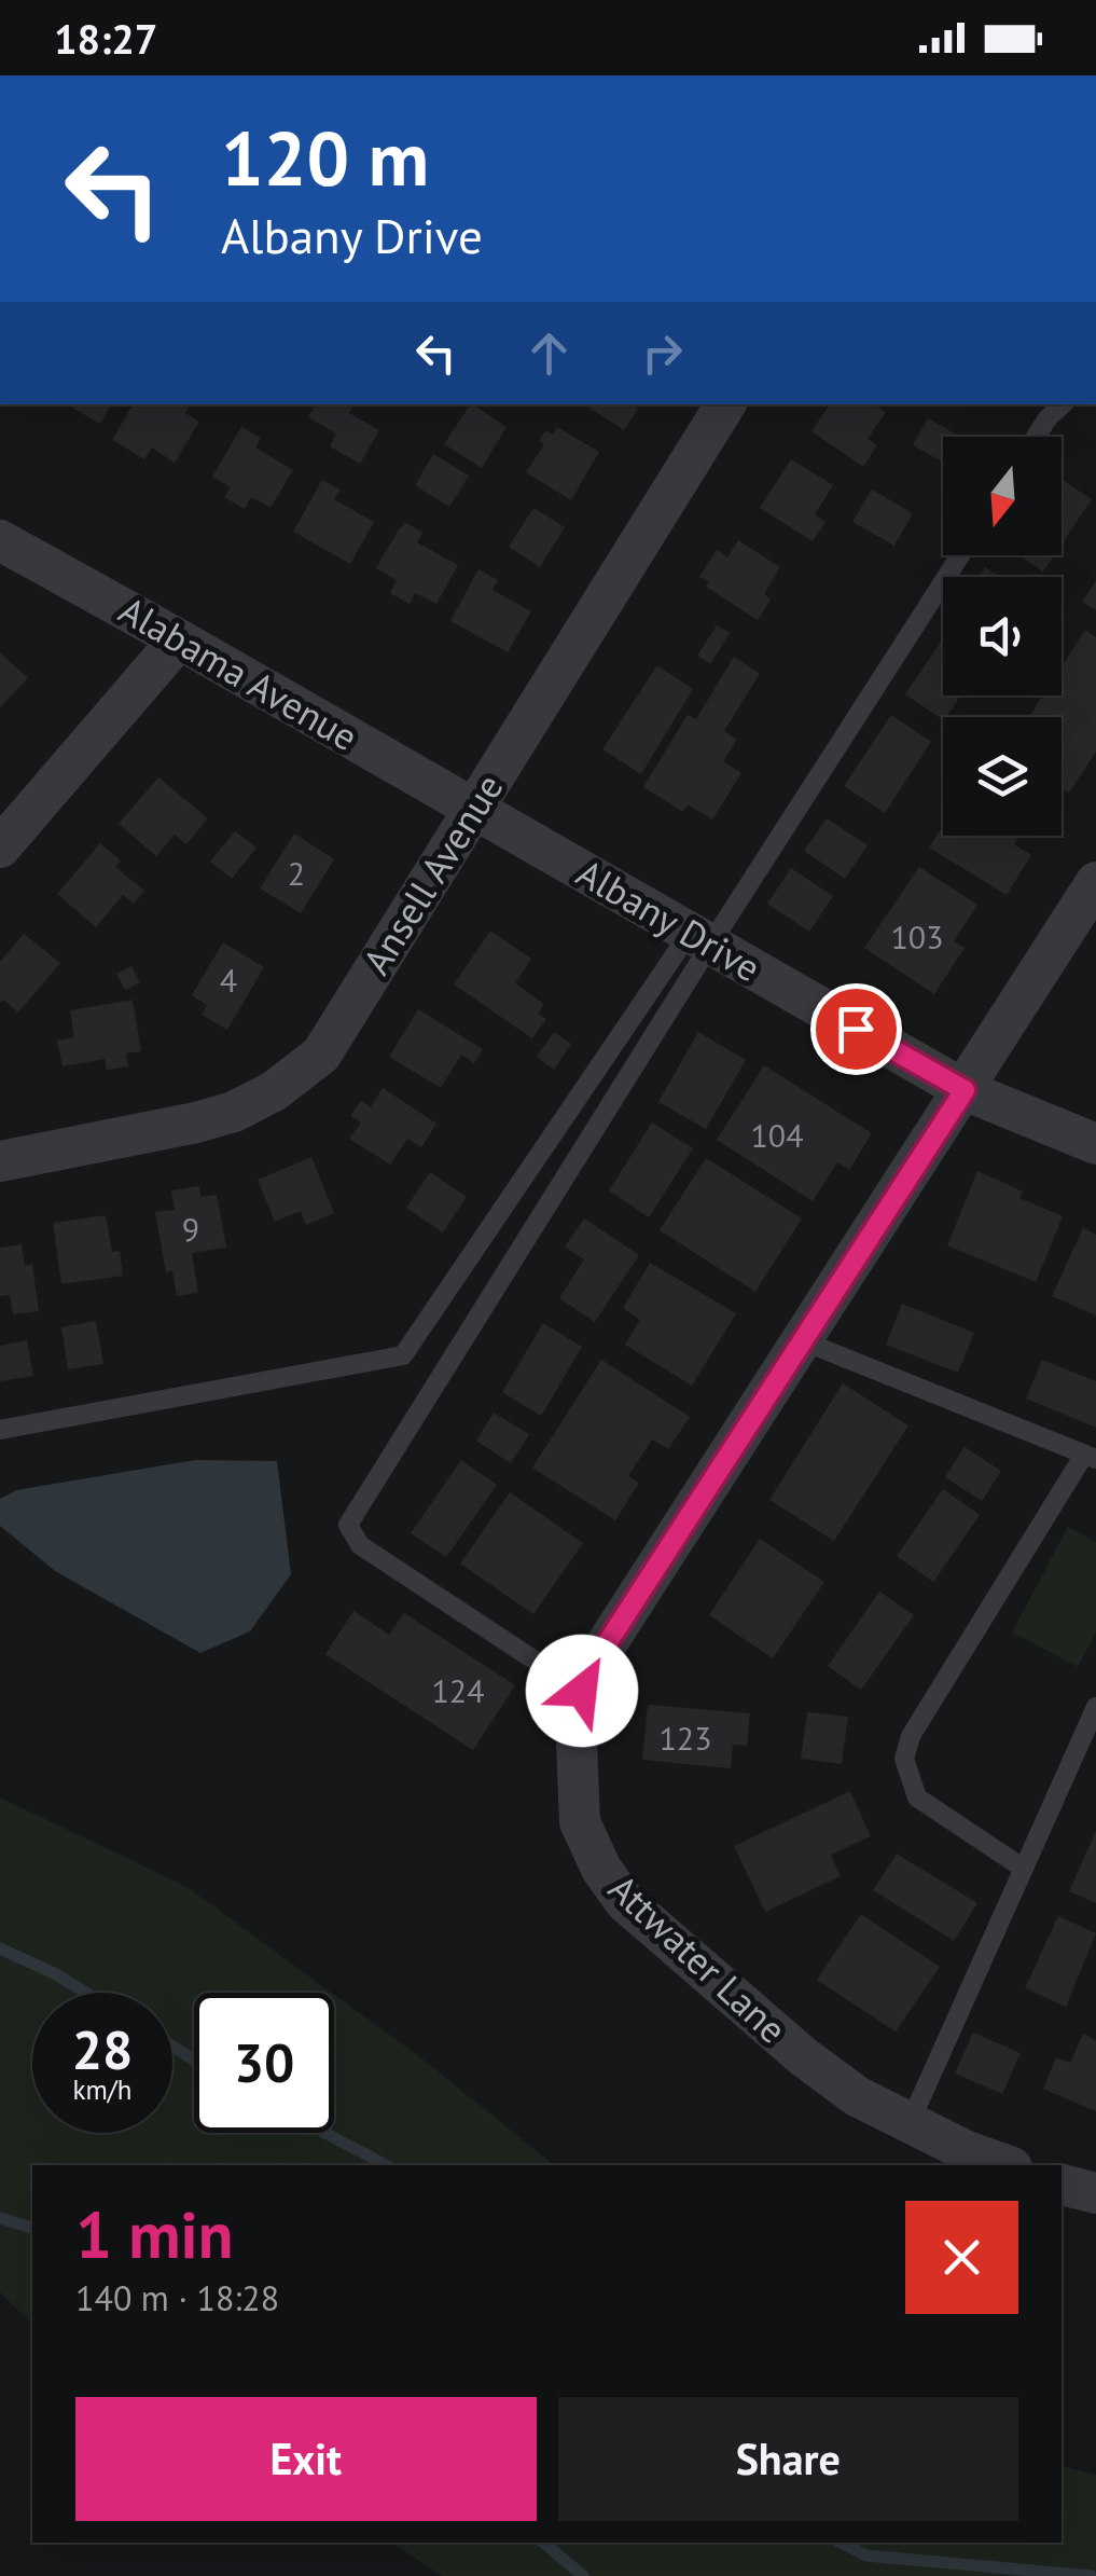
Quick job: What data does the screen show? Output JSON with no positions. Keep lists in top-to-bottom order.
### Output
{
  "streets": {
    "street": [
      "Alabama Avenue",
      "Ansell Avenue",
      "Albany Drive",
      "Attwater Lane"
    ]
  },
  "crossings": [
    ["Alabama Avenue", "Ansell Avenue"],
    ["Alabama Avenue", "Albany Drive"],
    ["Ansell Avenue", "Albany Drive"],
    ["Albany Drive", "Attwater Lane"]
  ],
  "house_numbers": [
    "2",
    "103",
    "4",
    "104",
    "9",
    "124",
    "123"
  ],
  "north": "bottom",
  "page": {
    "status": "18:27",
    "turn": ["120 m", "Albany Drive"],
    "speed": "28 km/h",
    "limit": "30",
    "heading": ["1 min", "140 m · 18:28"],
    "buttons": ["Exit", "Share"]
  }
}
